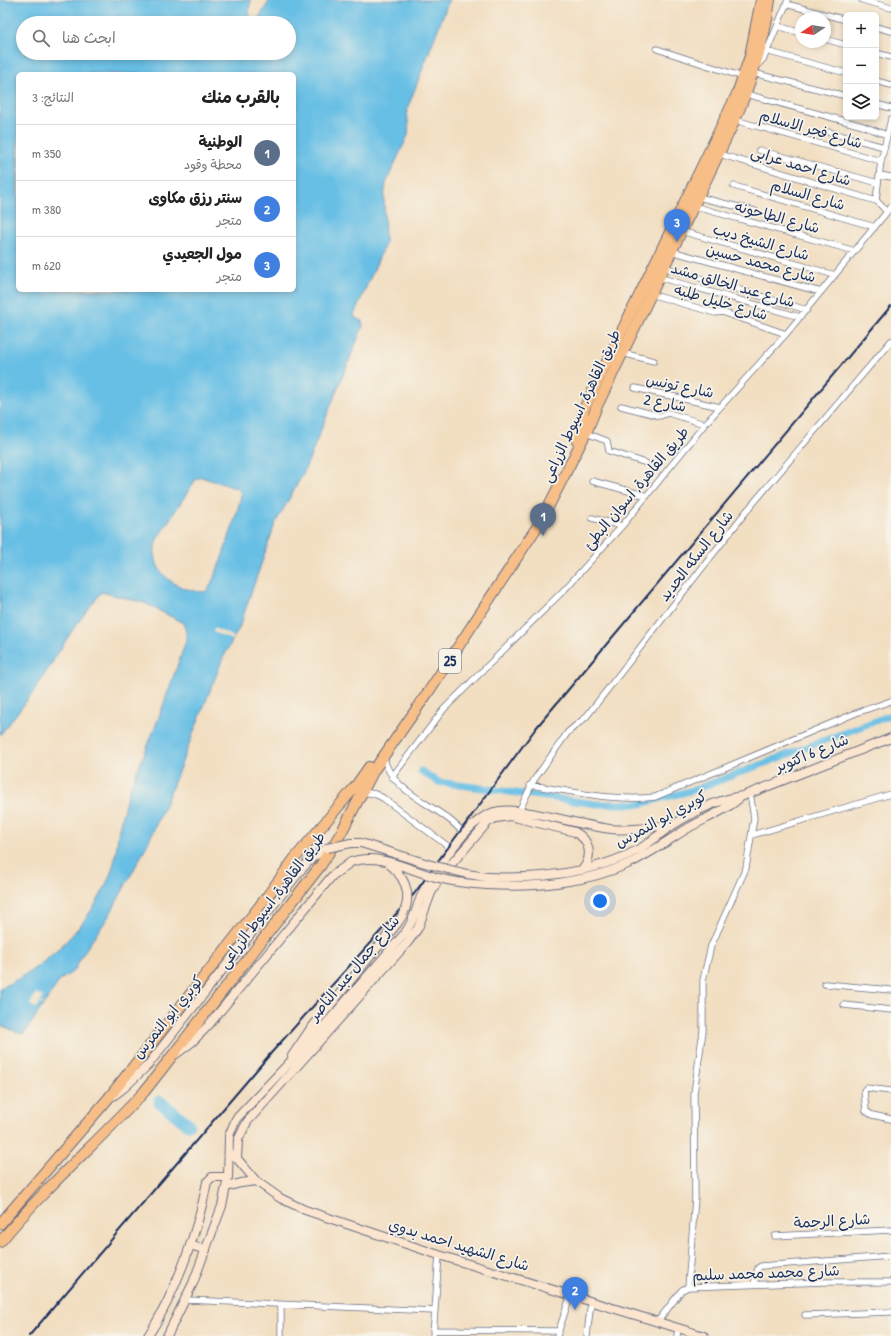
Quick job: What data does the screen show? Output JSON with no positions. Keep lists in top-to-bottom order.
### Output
{
  "streets": {
    "highway": ["طريق القاهرة, اسيوط الزراعى", "25"],
    "street": [
      "شارع فجر الاسلام",
      "شارع احمد عرابى",
      "شارع السلام",
      "شارع الطاحونه",
      "شارع الشيخ ديب",
      "شارع محمد حسين",
      "شارع عبد الخالق مشد",
      "شارع خليل طلبه",
      "شارع تونس",
      "شارع 2",
      "طريق القاهرة, اسوان البطئ",
      "شارع السكه الحديد",
      "شارع 6 اكتوبر",
      "كوبري ابو النمرس",
      "شارع جمال عبد الناصر",
      "شارع الرحمة",
      "شارع الشهيد احمد بدوي",
      "شارع محمد محمد سليم"
    ]
  },
  "crossings": [
    ["شارع فجر الاسلام", "طريق القاهرة, اسيوط الزراعى"],
    ["شارع احمد عرابى", "طريق القاهرة, اسيوط الزراعى"],
    ["شارع السلام", "طريق القاهرة, اسوان البطئ"],
    ["شارع الطاحونه", "طريق القاهرة, اسيوط الزراعى"],
    ["شارع الطاحونه", "طريق القاهرة, اسوان البطئ"],
    ["شارع الشيخ ديب", "طريق القاهرة, اسيوط الزراعى"],
    ["شارع الشيخ ديب", "طريق القاهرة, اسوان البطئ"],
    ["شارع محمد حسين", "طريق القاهرة, اسيوط الزراعى"],
    ["شارع محمد حسين", "طريق القاهرة, اسوان البطئ"],
    ["شارع عبد الخالق مشد", "طريق القاهرة, اسيوط الزراعى"],
    ["شارع عبد الخالق مشد", "طريق القاهرة, اسوان البطئ"],
    ["شارع خليل طلبه", "طريق القاهرة, اسيوط الزراعى"],
    ["شارع خليل طلبه", "طريق القاهرة, اسوان البطئ"],
    ["شارع تونس", "طريق القاهرة, اسوان البطئ"],
    ["شارع 2", "طريق القاهرة, اسوان البطئ"],
    ["طريق القاهرة, اسيوط الزراعى", "كوبري ابو النمرس"],
    ["شارع السكه الحديد", "شارع جمال عبد الناصر"],
    ["شارع 6 اكتوبر", "كوبري ابو النمرس"],
    ["كوبري ابو النمرس", "شارع جمال عبد الناصر"],
    ["شارع جمال عبد الناصر", "شارع الشهيد احمد بدوي"],
    ["شارع الشهيد احمد بدوي", "شارع محمد محمد سليم"]
  ],
  "north": "left",
  "page": {
    "map_buttons": ["+", "−"],
    "search": "ابحث هنا",
    "heading": ["بالقرب منك", "النتائج: 3"],
    "list": [
      {
        "mark": "1",
        "name": "الوطنية",
        "note": "محطة وقود",
        "value": "350 m"
      },
      {
        "mark": "2",
        "name": "سنتر رزق مكاوى",
        "note": "متجر",
        "value": "380 m"
      },
      {
        "mark": "3",
        "name": "مول الجعيدي",
        "note": "متجر",
        "value": "620 m"
      }
    ],
    "pins": ["3", "1", "2"]
  }
}
